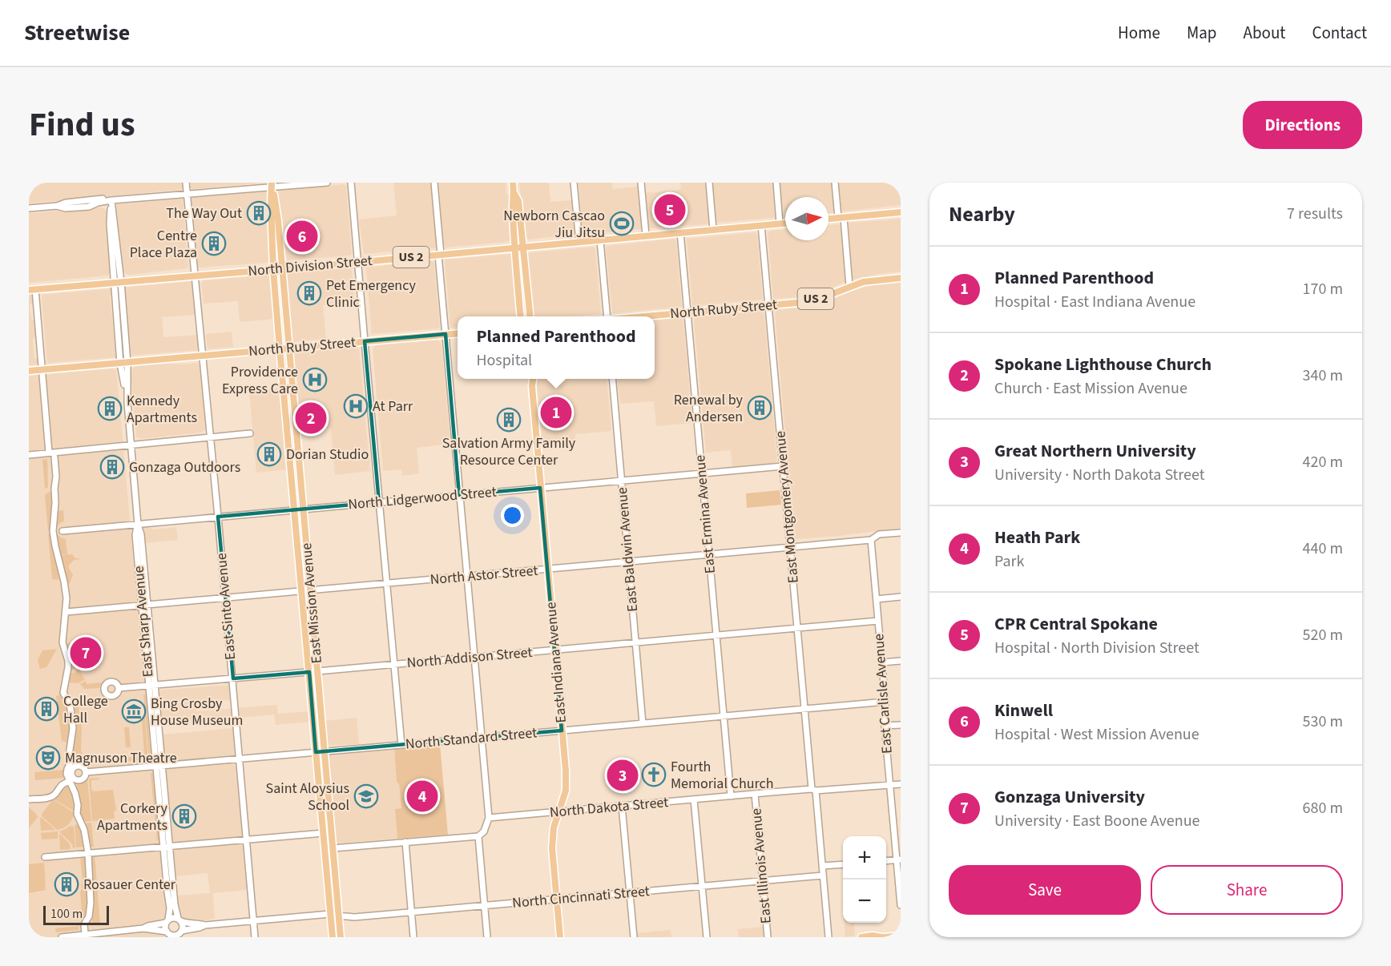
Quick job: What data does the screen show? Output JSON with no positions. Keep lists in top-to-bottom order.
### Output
{
  "streets": {
    "main road": [
      "US 2",
      "North Division Street",
      "North Ruby Street",
      "East Mission Avenue",
      "East Indiana Avenue"
    ],
    "street": [
      "North Lidgerwood Street",
      "East Montgomery Avenue",
      "East Ermina Avenue",
      "East Baldwin Avenue",
      "North Astor Street",
      "East Sinto Avenue",
      "East Sharp Avenue",
      "North Addison Street",
      "East Carlisle Avenue",
      "North Standard Street",
      "North Dakota Street",
      "East Illinois Avenue",
      "North Cincinnati Street"
    ]
  },
  "crossings": [
    ["North Division Street", "East Montgomery Avenue"],
    ["North Division Street", "East Ermina Avenue"],
    ["North Division Street", "East Mission Avenue"],
    ["North Division Street", "East Sinto Avenue"],
    ["North Division Street", "East Sharp Avenue"],
    ["North Ruby Street", "East Montgomery Avenue"],
    ["North Ruby Street", "East Ermina Avenue"],
    ["North Ruby Street", "East Mission Avenue"],
    ["North Ruby Street", "East Sinto Avenue"],
    ["North Ruby Street", "East Sharp Avenue"],
    ["North Lidgerwood Street", "East Montgomery Avenue"],
    ["North Lidgerwood Street", "East Ermina Avenue"],
    ["North Lidgerwood Street", "East Baldwin Avenue"],
    ["North Lidgerwood Street", "East Mission Avenue"],
    ["North Lidgerwood Street", "East Sinto Avenue"],
    ["North Lidgerwood Street", "East Sharp Avenue"],
    ["North Lidgerwood Street", "East Indiana Avenue"],
    ["East Montgomery Avenue", "North Astor Street"],
    ["East Montgomery Avenue", "North Addison Street"],
    ["East Montgomery Avenue", "North Standard Street"],
    ["East Montgomery Avenue", "North Dakota Street"],
    ["East Montgomery Avenue", "North Cincinnati Street"],
    ["East Ermina Avenue", "North Astor Street"],
    ["East Ermina Avenue", "North Addison Street"],
    ["East Ermina Avenue", "North Standard Street"],
    ["East Ermina Avenue", "North Dakota Street"],
    ["East Baldwin Avenue", "North Astor Street"],
    ["East Baldwin Avenue", "North Addison Street"],
    ["East Baldwin Avenue", "North Standard Street"],
    ["North Astor Street", "East Mission Avenue"],
    ["North Astor Street", "East Sinto Avenue"],
    ["North Astor Street", "East Sharp Avenue"],
    ["North Astor Street", "East Indiana Avenue"],
    ["North Astor Street", "East Carlisle Avenue"],
    ["East Mission Avenue", "North Addison Street"],
    ["East Mission Avenue", "North Standard Street"],
    ["East Mission Avenue", "North Cincinnati Street"],
    ["East Sinto Avenue", "North Addison Street"],
    ["East Sinto Avenue", "North Standard Street"],
    ["East Sharp Avenue", "North Addison Street"],
    ["East Sharp Avenue", "North Standard Street"],
    ["North Addison Street", "East Indiana Avenue"],
    ["North Addison Street", "East Carlisle Avenue"],
    ["East Indiana Avenue", "North Standard Street"],
    ["East Indiana Avenue", "North Dakota Street"],
    ["East Indiana Avenue", "North Cincinnati Street"],
    ["East Carlisle Avenue", "North Standard Street"],
    ["East Carlisle Avenue", "North Dakota Street"],
    ["North Dakota Street", "East Illinois Avenue"],
    ["East Illinois Avenue", "North Cincinnati Street"]
  ],
  "places": {
    "building": [
      "The Way Out",
      "Centre Place Plaza",
      "Pet Emergency Clinic",
      "Renewal by Andersen",
      "Kennedy Apartments",
      "Salvation Army Family Resource Center",
      "Dorian Studio",
      "Gonzaga Outdoors",
      "College Hall",
      "Corkery Apartments",
      "Rosauer Center"
    ],
    "sports": ["Newborn Cascao Jiu Jitsu"],
    "hospital": ["Providence Express Care", "At Parr"],
    "museum": ["Bing Crosby House Museum"],
    "theatre": ["Magnuson Theatre"],
    "church": ["Fourth Memorial Church"],
    "school or university": ["Saint Aloysius School"]
  },
  "scale_bar": "100 m",
  "north": "right",
  "page": {
    "header": "Streetwise",
    "nav": [
      "Home",
      "Map",
      "About",
      "Contact"
    ],
    "title": "Find us",
    "buttons": [
      "Directions",
      ["Save", "Share"]
    ],
    "heading": ["Nearby", "7 results"],
    "pins": [
      "5",
      "6",
      "1",
      "2",
      "7",
      "3",
      "4"
    ],
    "list": [
      {
        "mark": "1",
        "name": "Planned Parenthood",
        "note": "Hospital · East Indiana Avenue",
        "value": "170 m"
      },
      {
        "mark": "2",
        "name": "Spokane Lighthouse Church",
        "note": "Church · East Mission Avenue",
        "value": "340 m"
      },
      {
        "mark": "3",
        "name": "Great Northern University",
        "note": "University · North Dakota Street",
        "value": "420 m"
      },
      {
        "mark": "4",
        "name": "Heath Park",
        "note": "Park",
        "value": "440 m"
      },
      {
        "mark": "5",
        "name": "CPR Central Spokane",
        "note": "Hospital · North Division Street",
        "value": "520 m"
      },
      {
        "mark": "6",
        "name": "Kinwell",
        "note": "Hospital · West Mission Avenue",
        "value": "530 m"
      },
      {
        "mark": "7",
        "name": "Gonzaga University",
        "note": "University · East Boone Avenue",
        "value": "680 m"
      }
    ],
    "popup": ["Planned Parenthood", "Hospital"],
    "map_buttons": ["+", "−"],
    "scale": "100 m"
  }
}
